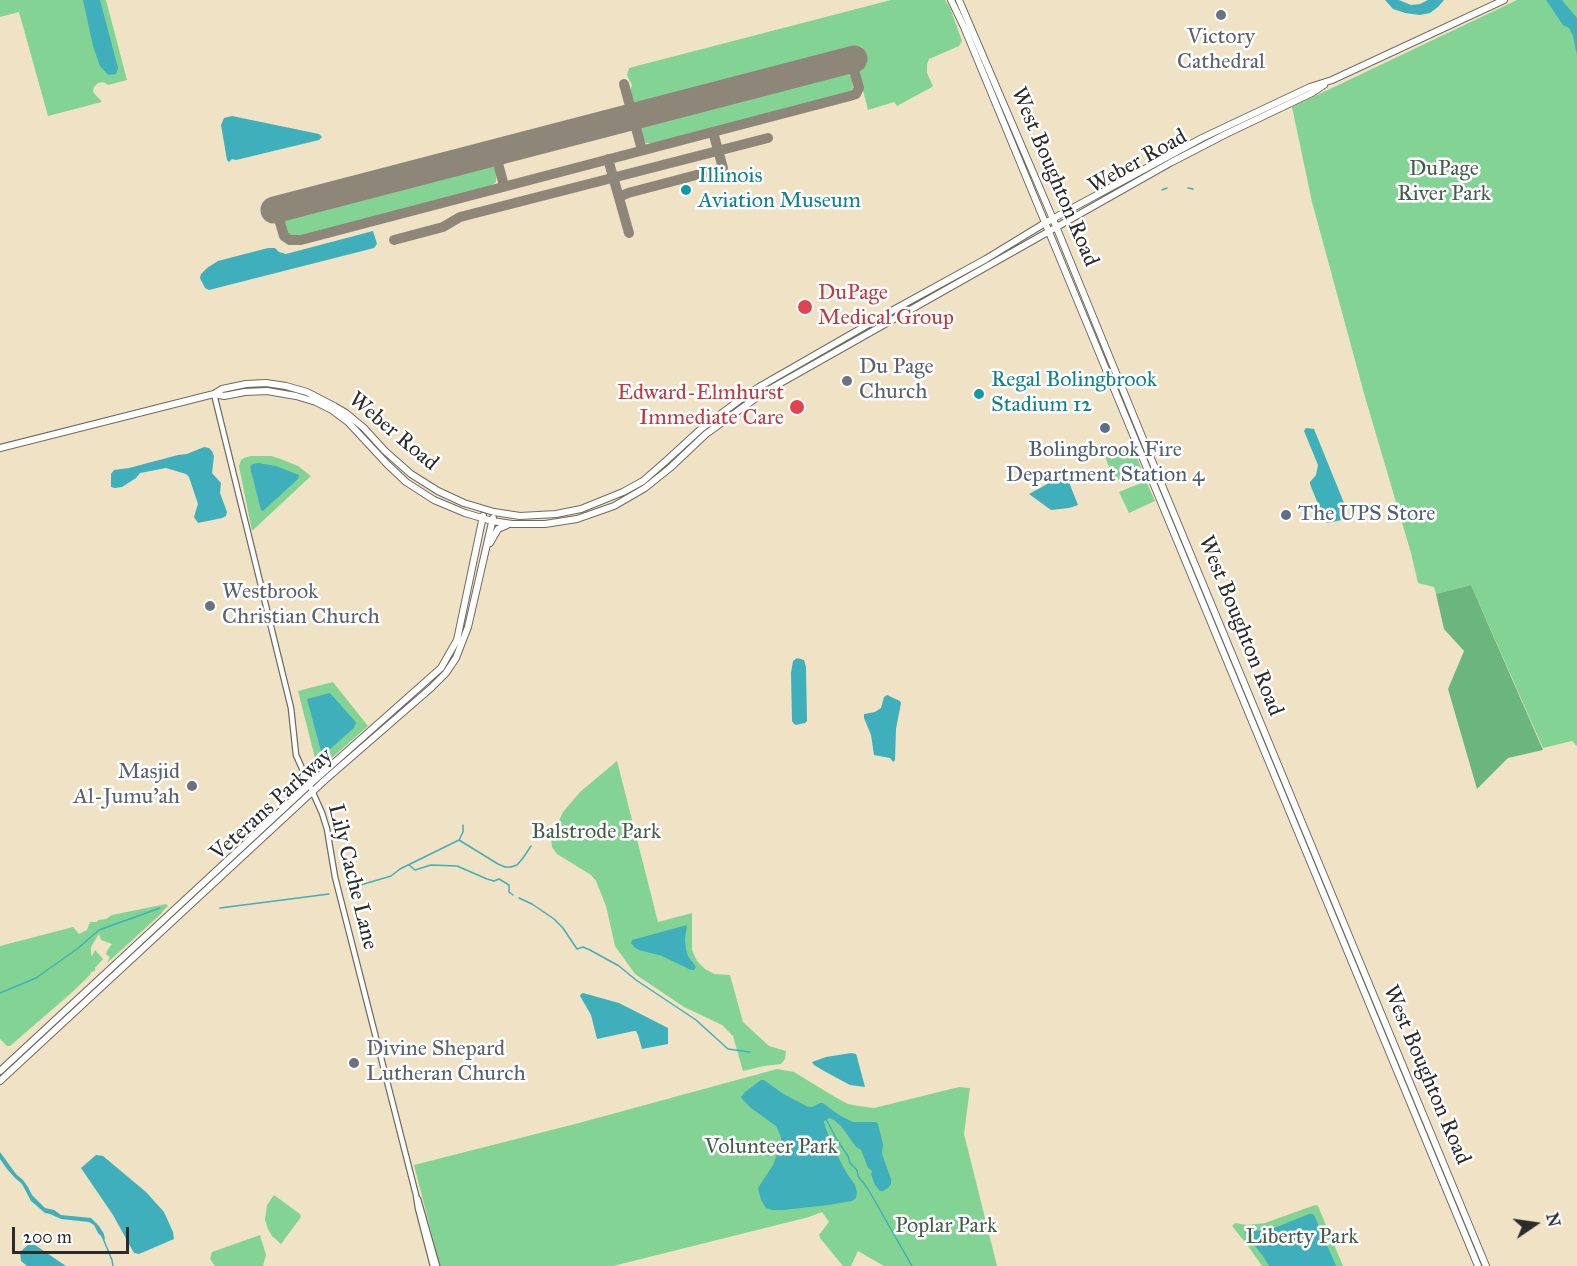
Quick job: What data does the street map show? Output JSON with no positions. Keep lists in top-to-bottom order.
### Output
{
  "streets": {
    "main road": ["Weber Road", "West Boughton Road", "Veterans Parkway"],
    "street": ["Lily Cache Lane"]
  },
  "crossings": [
    ["Weber Road", "West Boughton Road"],
    ["Weber Road", "Veterans Parkway"],
    ["Weber Road", "Lily Cache Lane"],
    ["Veterans Parkway", "Lily Cache Lane"]
  ],
  "parks": [
    "DuPage River Park",
    "Balstrode Park",
    "Volunteer Park",
    "Poplar Park",
    "Liberty Park"
  ],
  "places": [
    "Victory Cathedral",
    "Illinois Aviation Museum",
    "DuPage Medical Group",
    "Du Page Church",
    "Regal Bolingbrook Stadium 12",
    "Edward-Elmhurst Immediate Care",
    "Bolingbrook Fire Department Station 4",
    "The UPS Store",
    "Westbrook Christian Church",
    "Masjid Al-Jumu'ah",
    "Divine Shepard Lutheran Church"
  ],
  "scale_bar": "200 m",
  "north": "right"
}
